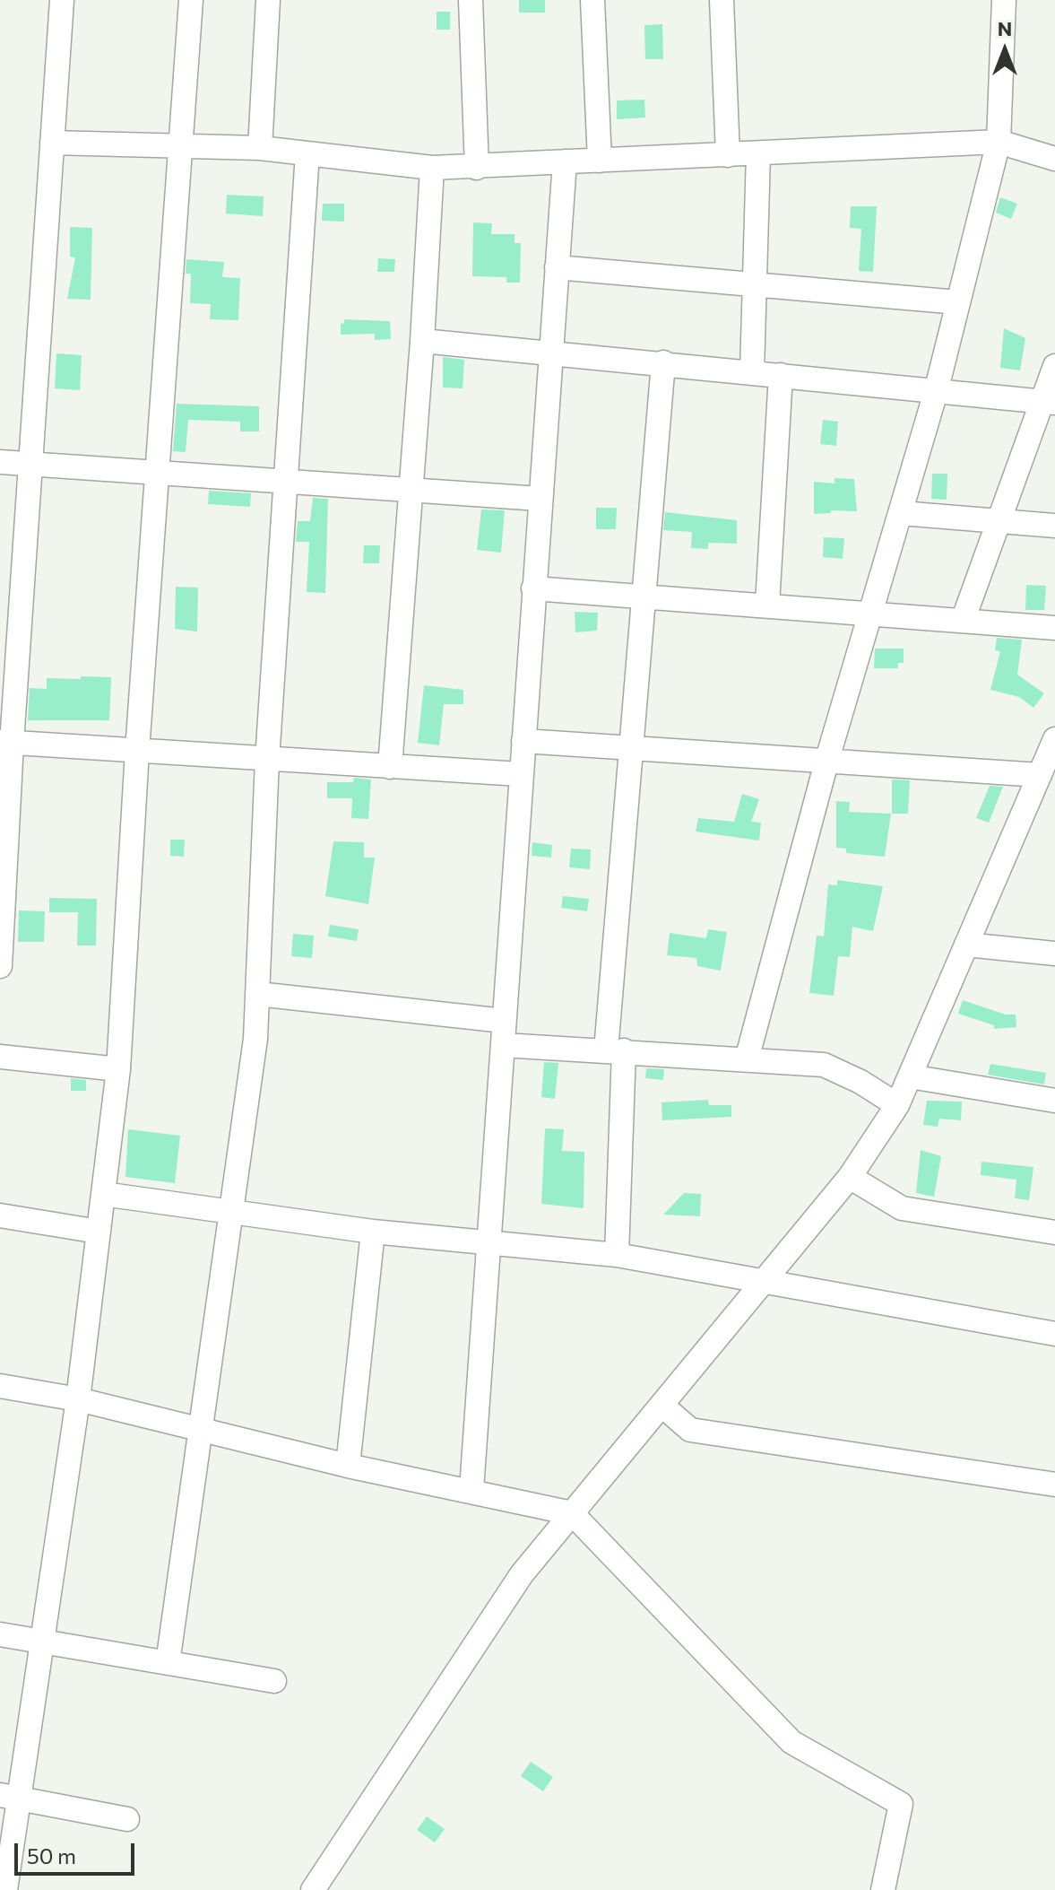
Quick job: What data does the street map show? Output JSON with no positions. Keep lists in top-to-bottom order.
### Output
{
  "scale_bar": "50 m",
  "north": "top"
}
